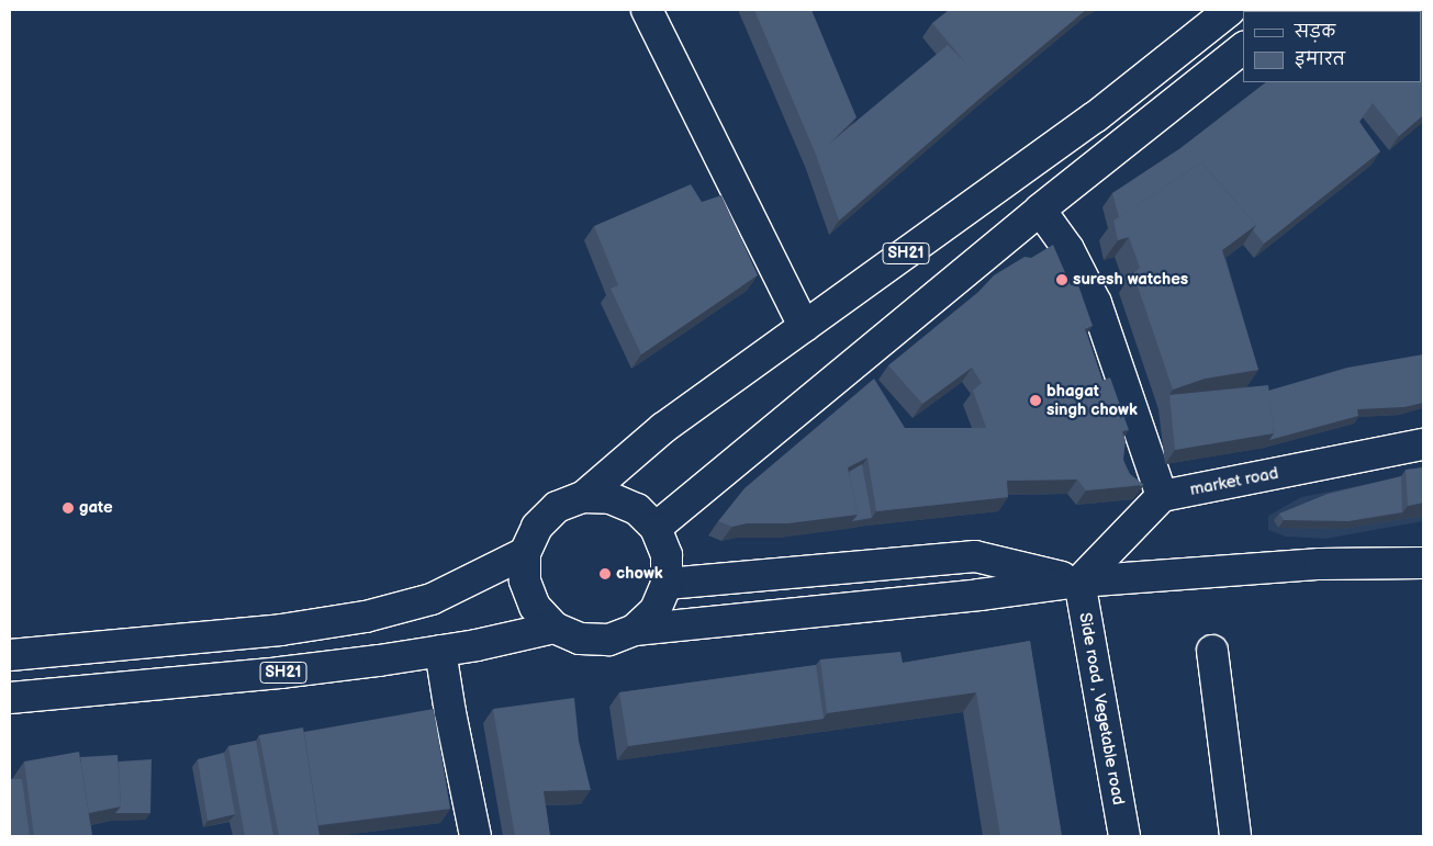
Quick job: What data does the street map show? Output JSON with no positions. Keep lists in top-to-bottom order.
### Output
{
  "streets": {
    "main road": ["SH21", "market road", "Side road , Vegetable road"]
  },
  "places": [
    "suresh watches",
    "bhagat singh chowk",
    "gate",
    "chowk"
  ],
  "legend": ["सड़क", "इमारत"]
}
